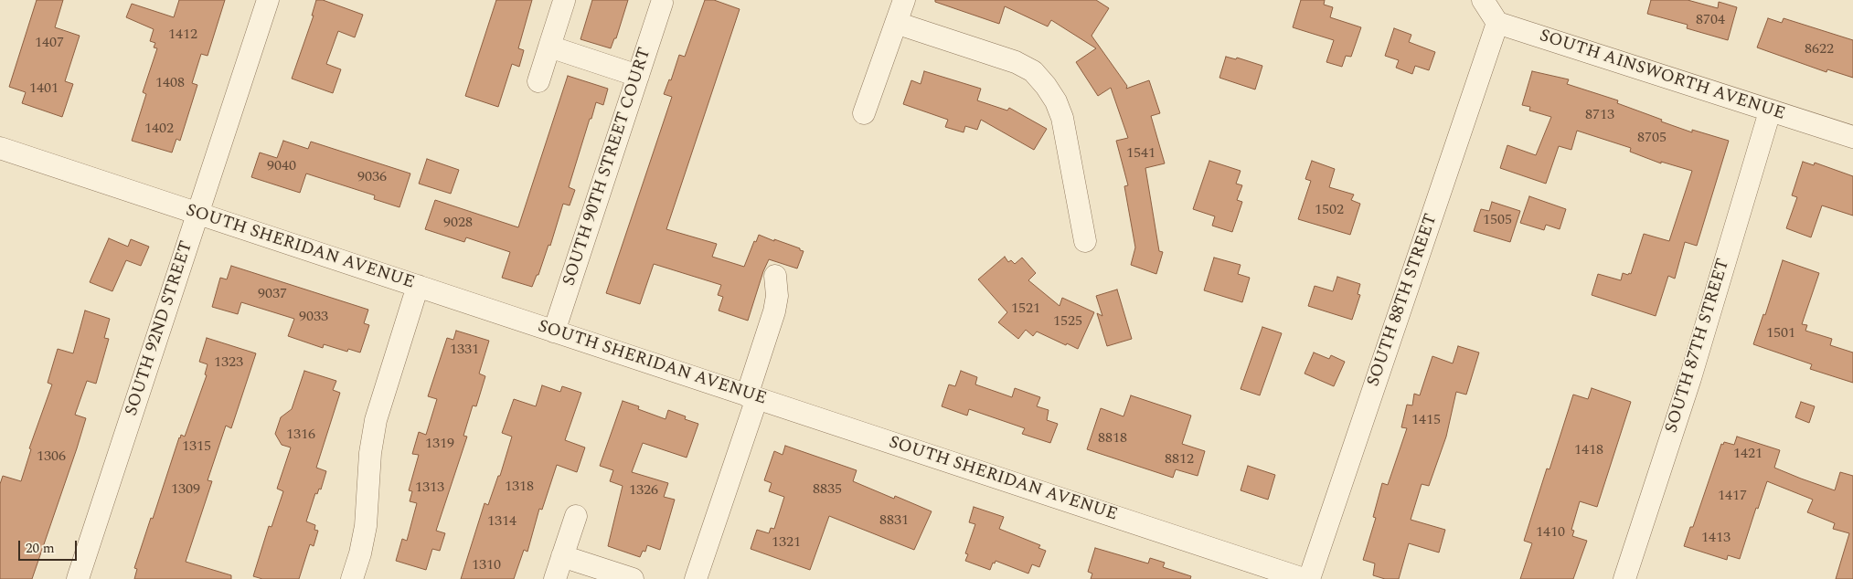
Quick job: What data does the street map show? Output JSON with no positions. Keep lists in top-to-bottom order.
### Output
{
  "streets": {
    "street": [
      "SOUTH AINSWORTH AVENUE",
      "SOUTH 90TH STREET COURT",
      "SOUTH SHERIDAN AVENUE",
      "SOUTH 88TH STREET",
      "SOUTH 92ND STREET",
      "SOUTH 87TH STREET"
    ]
  },
  "crossings": [
    ["SOUTH AINSWORTH AVENUE", "SOUTH 88TH STREET"],
    ["SOUTH AINSWORTH AVENUE", "SOUTH 87TH STREET"],
    ["SOUTH 90TH STREET COURT", "SOUTH SHERIDAN AVENUE"],
    ["SOUTH SHERIDAN AVENUE", "SOUTH 92ND STREET"]
  ],
  "house_numbers": [
    "8704",
    "1412",
    "1407",
    "8622",
    "1408",
    "1401",
    "8713",
    "1402",
    "8705",
    "1541",
    "9040",
    "9036",
    "1502",
    "1505",
    "9028",
    "9037",
    "1521",
    "9033",
    "1525",
    "1501",
    "1331",
    "1323",
    "1415",
    "1316",
    "8818",
    "1319",
    "1315",
    "1418",
    "1421",
    "1306",
    "8812",
    "1318",
    "1313",
    "1309",
    "8835",
    "1326",
    "1417",
    "8831",
    "1314",
    "1410",
    "1413",
    "1321",
    "1310"
  ],
  "scale_bar": "20 m"
}
